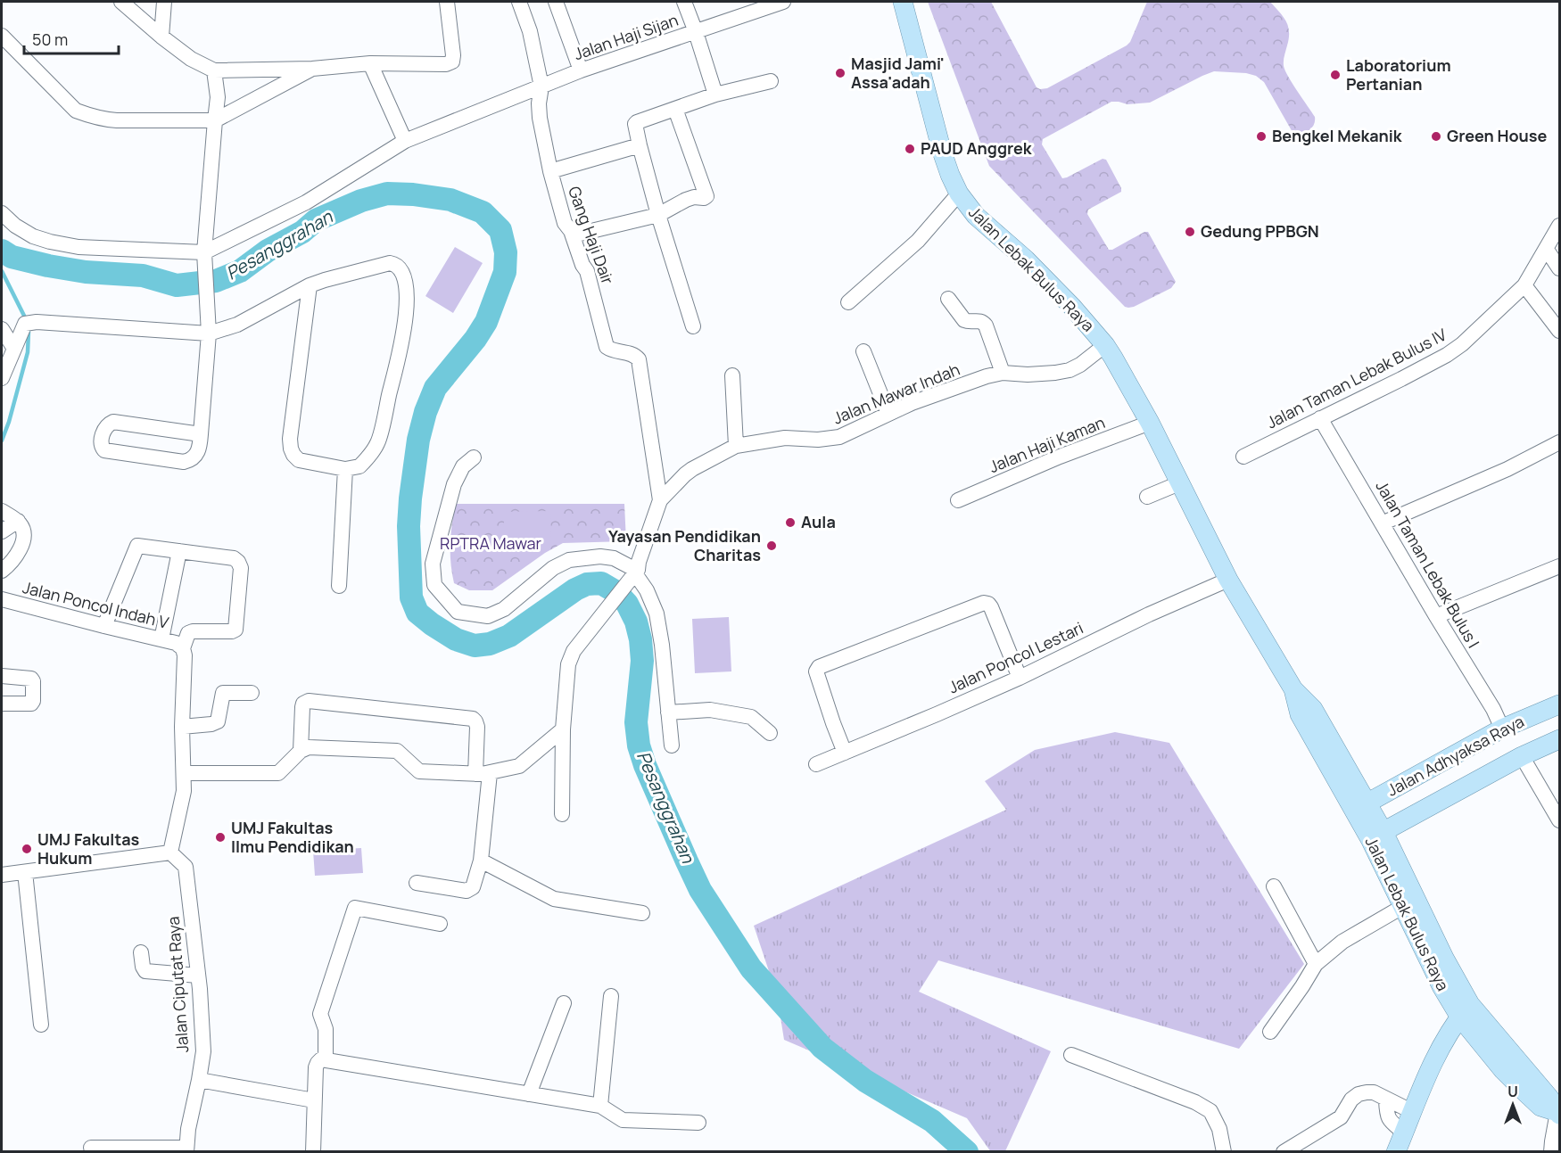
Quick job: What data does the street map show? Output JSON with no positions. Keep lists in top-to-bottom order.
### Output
{
  "streets": {
    "main road": ["Jalan Lebak Bulus Raya", "Jalan Adhyaksa Raya"],
    "street": [
      "Jalan Haji Sijan",
      "Gang Haji Dair",
      "Jalan Taman Lebak Bulus IV",
      "Jalan Mawar Indah",
      "Jalan Haji Kaman",
      "Jalan Taman Lebak Bulus I",
      "Jalan Poncol Indah V",
      "Jalan Poncol Lestari",
      "Jalan Ciputat Raya"
    ]
  },
  "crossings": [
    ["Jalan Haji Sijan", "Gang Haji Dair"],
    ["Gang Haji Dair", "Jalan Mawar Indah"],
    ["Jalan Lebak Bulus Raya", "Jalan Mawar Indah"],
    ["Jalan Lebak Bulus Raya", "Jalan Haji Kaman"],
    ["Jalan Lebak Bulus Raya", "Jalan Poncol Lestari"],
    ["Jalan Lebak Bulus Raya", "Jalan Adhyaksa Raya"],
    ["Jalan Taman Lebak Bulus IV", "Jalan Taman Lebak Bulus I"],
    ["Jalan Taman Lebak Bulus I", "Jalan Adhyaksa Raya"],
    ["Jalan Poncol Indah V", "Jalan Ciputat Raya"]
  ],
  "water": ["Pesanggrahan"],
  "parks": ["RPTRA Mawar"],
  "places": [
    "Masjid Jami' Assa'adah",
    "Laboratorium Pertanian",
    "Bengkel Mekanik",
    "Green House",
    "PAUD Anggrek",
    "Gedung PPBGN",
    "Aula",
    "Yayasan Pendidikan Charitas",
    "UMJ Fakultas Ilmu Pendidikan",
    "UMJ Fakultas Hukum"
  ],
  "scale_bar": "50 m",
  "north": "top"
}
